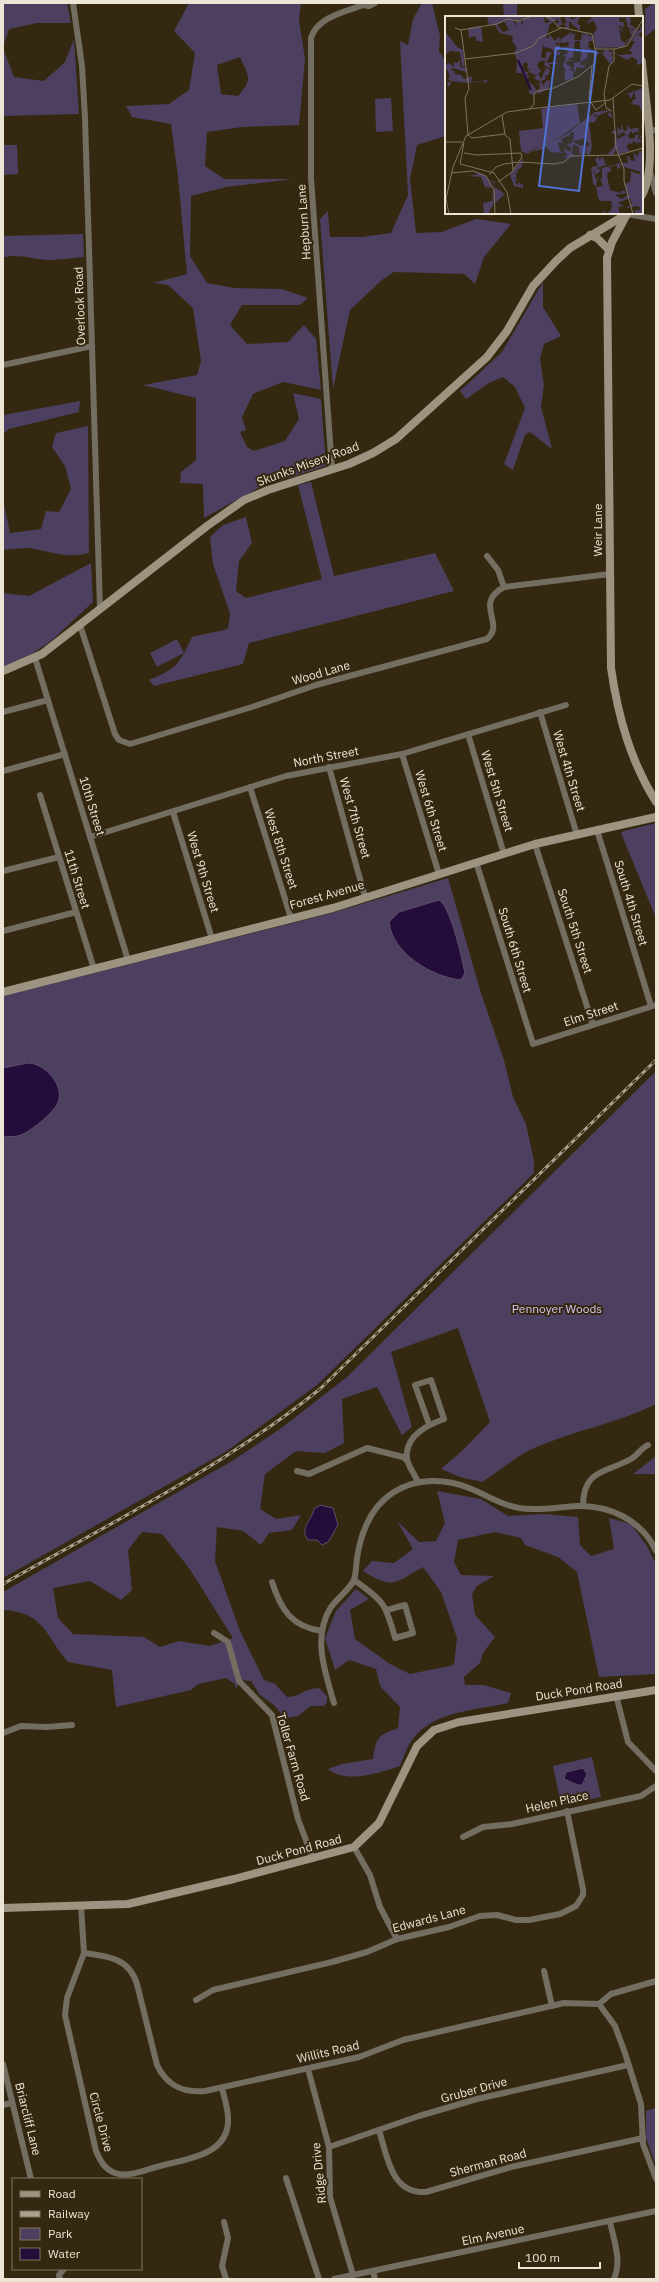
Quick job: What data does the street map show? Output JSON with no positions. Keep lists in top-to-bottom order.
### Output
{
  "streets": {
    "main road": [
      "Skunks Misery Road",
      "Weir Lane",
      "Forest Avenue",
      "Duck Pond Road"
    ],
    "street": [
      "Hepburn Lane",
      "Overlook Road",
      "Wood Lane",
      "North Street",
      "West 4th Street",
      "West 5th Street",
      "10th Street",
      "West 6th Street",
      "West 7th Street",
      "West 8th Street",
      "West 9th Street",
      "11th Street",
      "South 4th Street",
      "South 5th Street",
      "South 6th Street",
      "Elm Street",
      "Toller Farm Road",
      "Helen Place",
      "Edwards Lane",
      "Willits Road",
      "Gruber Drive",
      "Briarcliff Lane",
      "Circle Drive",
      "Sherman Road",
      "Ridge Drive",
      "Elm Avenue"
    ]
  },
  "crossings": [
    ["Hepburn Lane", "Skunks Misery Road"],
    ["Overlook Road", "Skunks Misery Road"],
    ["Skunks Misery Road", "Weir Lane"],
    ["Skunks Misery Road", "Wood Lane"],
    ["Skunks Misery Road", "10th Street"],
    ["North Street", "West 4th Street"],
    ["North Street", "West 5th Street"],
    ["North Street", "10th Street"],
    ["North Street", "West 6th Street"],
    ["North Street", "West 7th Street"],
    ["North Street", "West 8th Street"],
    ["North Street", "West 9th Street"],
    ["West 4th Street", "Forest Avenue"],
    ["West 5th Street", "Forest Avenue"],
    ["10th Street", "Forest Avenue"],
    ["West 6th Street", "Forest Avenue"],
    ["West 7th Street", "Forest Avenue"],
    ["West 8th Street", "Forest Avenue"],
    ["West 9th Street", "Forest Avenue"],
    ["11th Street", "Forest Avenue"],
    ["Forest Avenue", "South 4th Street"],
    ["Forest Avenue", "South 5th Street"],
    ["Forest Avenue", "South 6th Street"],
    ["South 4th Street", "Elm Street"],
    ["South 5th Street", "Elm Street"],
    ["South 6th Street", "Elm Street"],
    ["Duck Pond Road", "Toller Farm Road"],
    ["Duck Pond Road", "Circle Drive"],
    ["Helen Place", "Edwards Lane"],
    ["Willits Road", "Circle Drive"],
    ["Willits Road", "Ridge Drive"],
    ["Gruber Drive", "Sherman Road"],
    ["Gruber Drive", "Ridge Drive"],
    ["Ridge Drive", "Elm Avenue"]
  ],
  "parks": ["Pennoyer Woods"],
  "legend": [
    "Road",
    "Railway",
    "Park",
    "Water"
  ],
  "scale_bar": "100 m"
}
